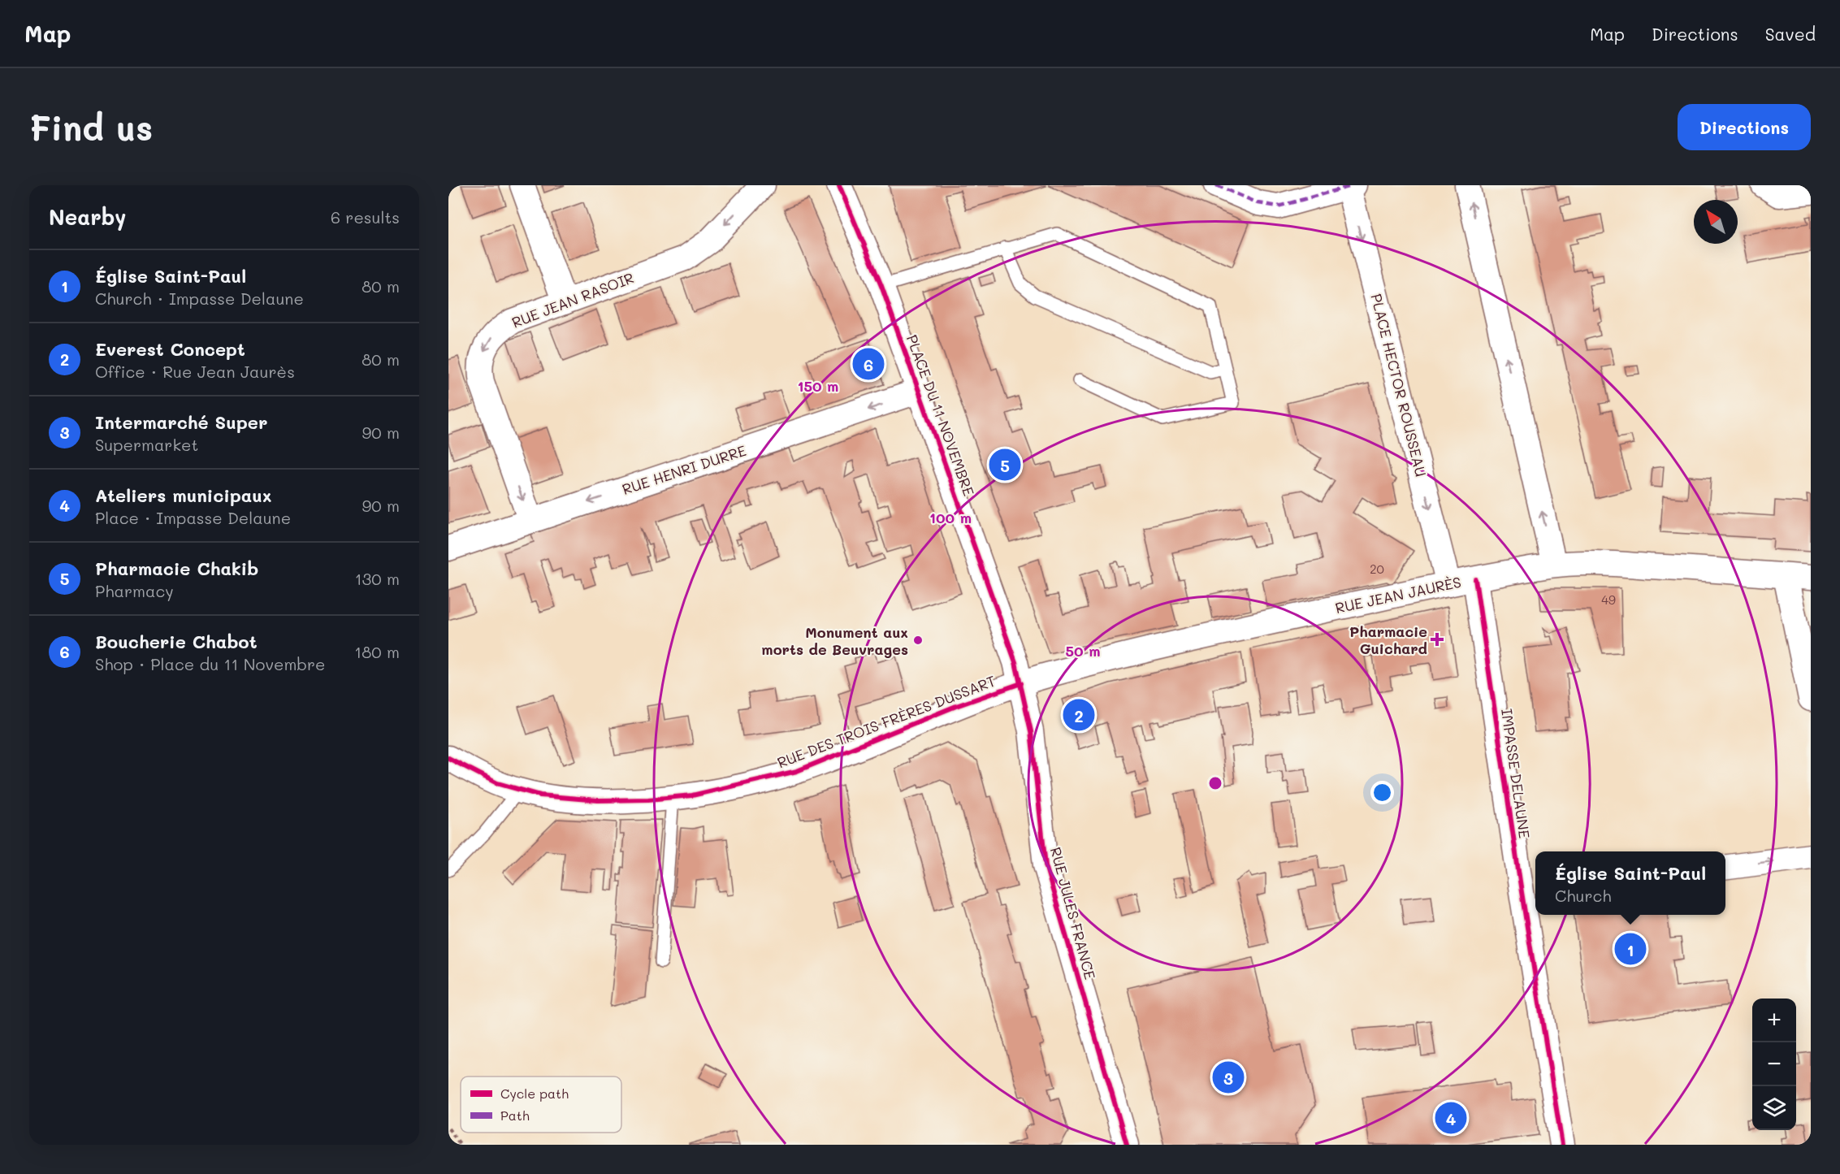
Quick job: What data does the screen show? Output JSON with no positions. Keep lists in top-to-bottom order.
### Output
{
  "streets": {
    "street": [
      "RUE JEAN RASOIR",
      "PLACE HECTOR ROUSSEAU",
      "PLACE DU 11 NOVEMBRE",
      "RUE HENRI DURRE",
      "RUE JEAN JAURÈS",
      "RUE DES TROIS FRÈRES DUSSART",
      "IMPASSE DELAUNE",
      "RUE JULES FRANCE"
    ]
  },
  "crossings": [
    ["RUE JEAN RASOIR", "RUE HENRI DURRE"],
    ["PLACE HECTOR ROUSSEAU", "RUE JEAN JAURÈS"],
    ["PLACE DU 11 NOVEMBRE", "RUE HENRI DURRE"],
    ["PLACE DU 11 NOVEMBRE", "RUE JEAN JAURÈS"],
    ["PLACE DU 11 NOVEMBRE", "RUE DES TROIS FRÈRES DUSSART"],
    ["PLACE DU 11 NOVEMBRE", "RUE JULES FRANCE"],
    ["RUE JEAN JAURÈS", "RUE DES TROIS FRÈRES DUSSART"],
    ["RUE JEAN JAURÈS", "IMPASSE DELAUNE"],
    ["RUE JEAN JAURÈS", "RUE JULES FRANCE"],
    ["RUE DES TROIS FRÈRES DUSSART", "RUE JULES FRANCE"]
  ],
  "one_way": ["RUE HENRI DURRE"],
  "places": {
    "health": ["Pharmacie Guichard"],
    "other": ["Monument aux morts de Beuvrages"]
  },
  "house_numbers": ["20", "49"],
  "legend": ["Cycle path", "Path"],
  "north": "top left",
  "page": {
    "header": "Map",
    "nav": ["Map", "Directions", "Saved"],
    "buttons": "Directions",
    "title": "Find us",
    "heading": ["Nearby", "6 results"],
    "list": [
      {
        "mark": "1",
        "name": "Église Saint-Paul",
        "note": "Church · Impasse Delaune",
        "value": "80 m"
      },
      {
        "mark": "2",
        "name": "Everest Concept",
        "note": "Office · Rue Jean Jaurès",
        "value": "80 m"
      },
      {
        "mark": "3",
        "name": "Intermarché Super",
        "note": "Supermarket",
        "value": "90 m"
      },
      {
        "mark": "4",
        "name": "Ateliers municipaux",
        "note": "Place · Impasse Delaune",
        "value": "90 m"
      },
      {
        "mark": "5",
        "name": "Pharmacie Chakib",
        "note": "Pharmacy",
        "value": "130 m"
      },
      {
        "mark": "6",
        "name": "Boucherie Chabot",
        "note": "Shop · Place du 11 Novembre",
        "value": "180 m"
      }
    ],
    "pins": [
      "6",
      "5",
      "2",
      "1",
      "3",
      "4"
    ],
    "popup": ["Église Saint-Paul", "Church"],
    "map_buttons": ["+", "−"]
  },
  "rings": ["150 m", "100 m", "50 m"]
}
